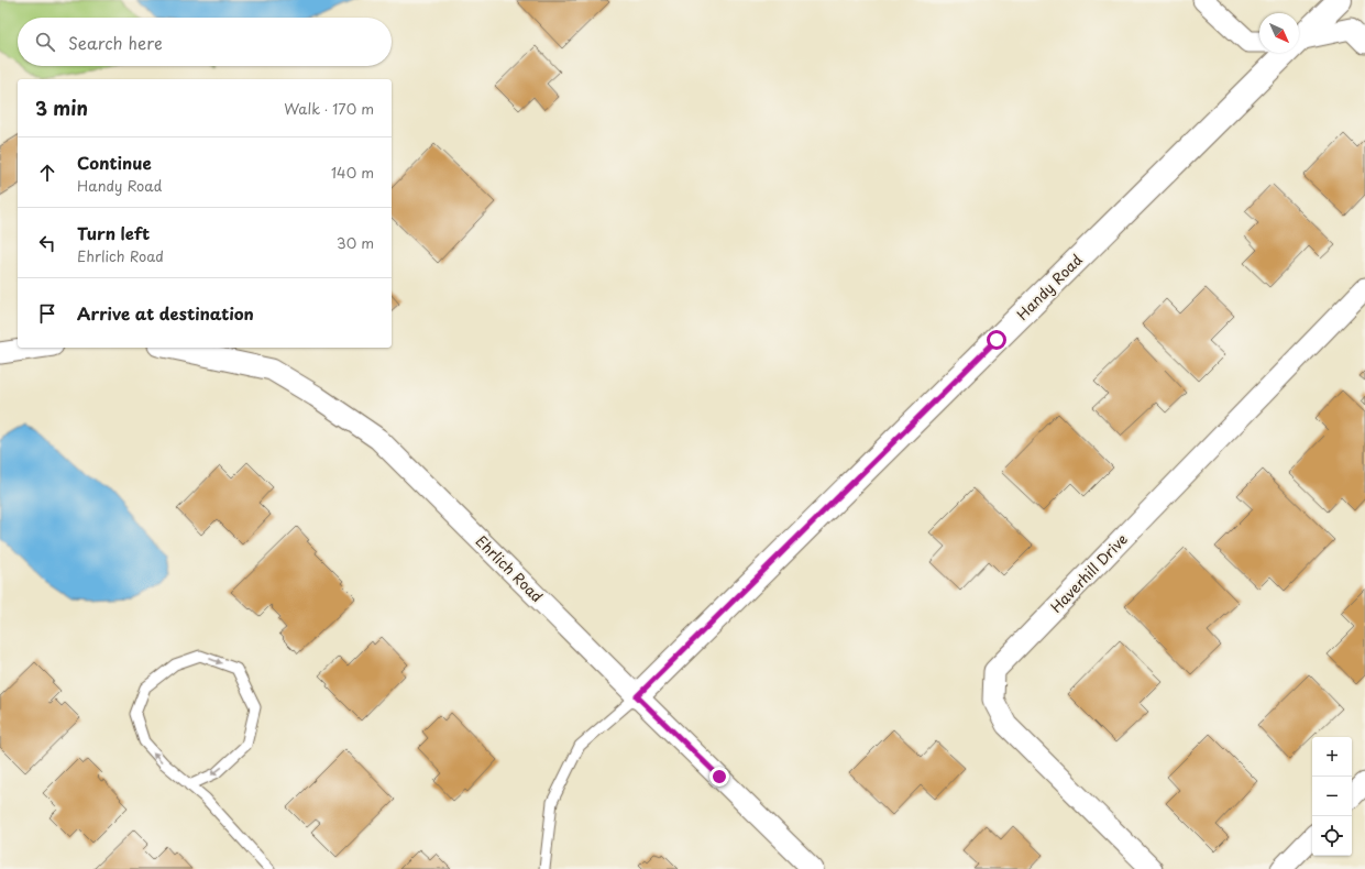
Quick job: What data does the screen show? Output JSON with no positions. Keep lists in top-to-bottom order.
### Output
{
  "streets": {
    "street": ["Handy Road", "Ehrlich Road", "Haverhill Drive"]
  },
  "crossings": [
    ["Handy Road", "Ehrlich Road"]
  ],
  "north": "bottom right",
  "page": {
    "search": "Search here",
    "heading": ["3 min", "Walk · 170 m"],
    "list": [
      ["Continue", "Handy Road", "140 m"],
      ["Turn left", "Ehrlich Road", "30 m"],
      "Arrive at destination"
    ],
    "map_buttons": ["+", "−"]
  }
}
